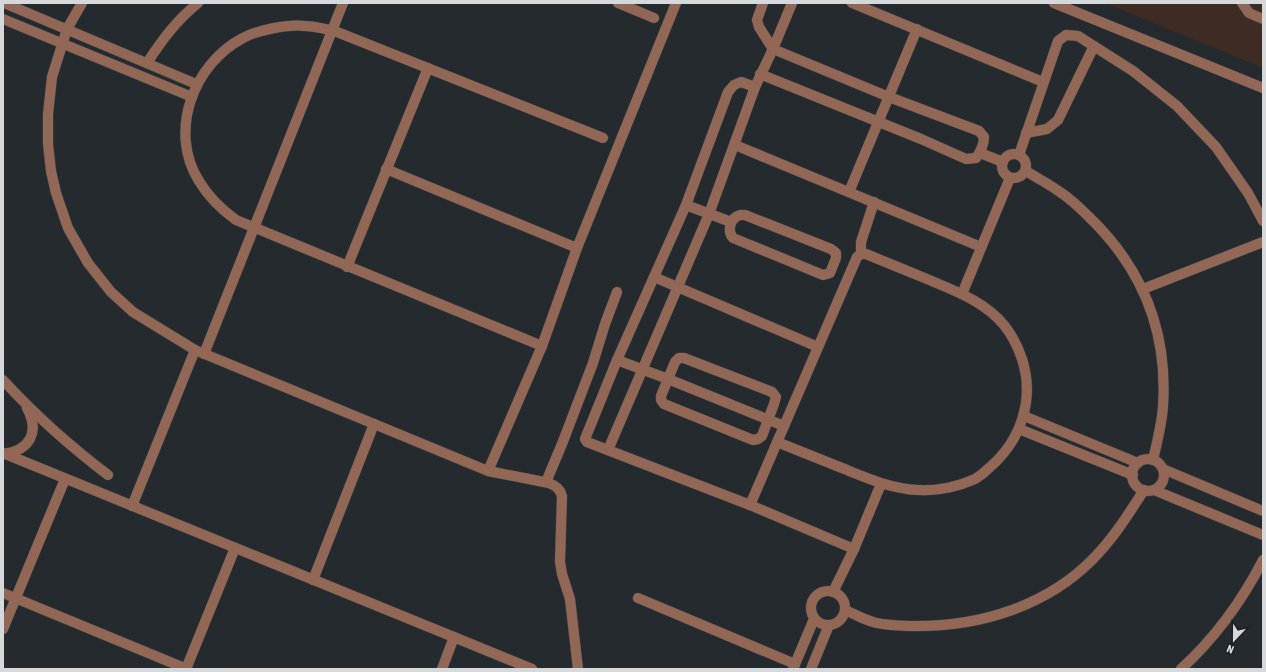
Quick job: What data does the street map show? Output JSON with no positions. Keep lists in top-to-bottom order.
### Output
{
  "north": "bottom"
}
